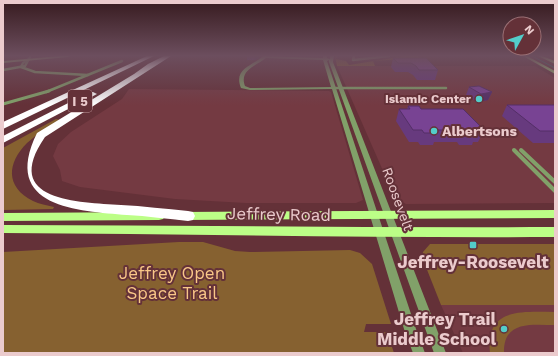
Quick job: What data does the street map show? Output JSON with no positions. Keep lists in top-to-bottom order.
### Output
{
  "streets": {
    "highway": ["I 5"],
    "main road": ["Jeffrey Road"],
    "street": ["Roosevelt"]
  },
  "crossings": [
    ["Roosevelt", "Jeffrey Road"]
  ],
  "parks": ["Jeffrey Open Space Trail"],
  "places": {
    "other": ["Islamic Center", "Albertsons", "Jeffrey Trail Middle School"],
    "transit": ["Jeffrey-Roosevelt"]
  },
  "north": "top right"
}
